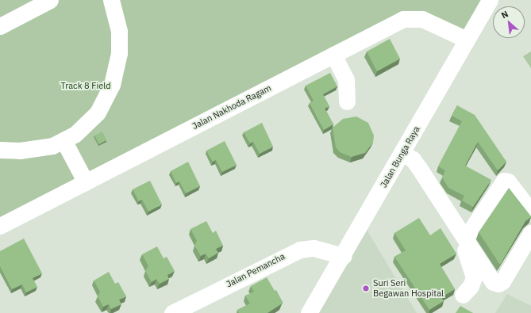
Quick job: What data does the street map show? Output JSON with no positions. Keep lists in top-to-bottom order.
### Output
{
  "streets": {
    "street": ["Jalan Nakhoda Ragam", "Jalan Bunga Raya", "Jalan Pemancha"]
  },
  "crossings": [
    ["Jalan Nakhoda Ragam", "Jalan Bunga Raya"],
    ["Jalan Bunga Raya", "Jalan Pemancha"]
  ],
  "parks": ["Track 8 Field"],
  "places": ["Suri Seri Begawan Hospital"],
  "north": "top left"
}
